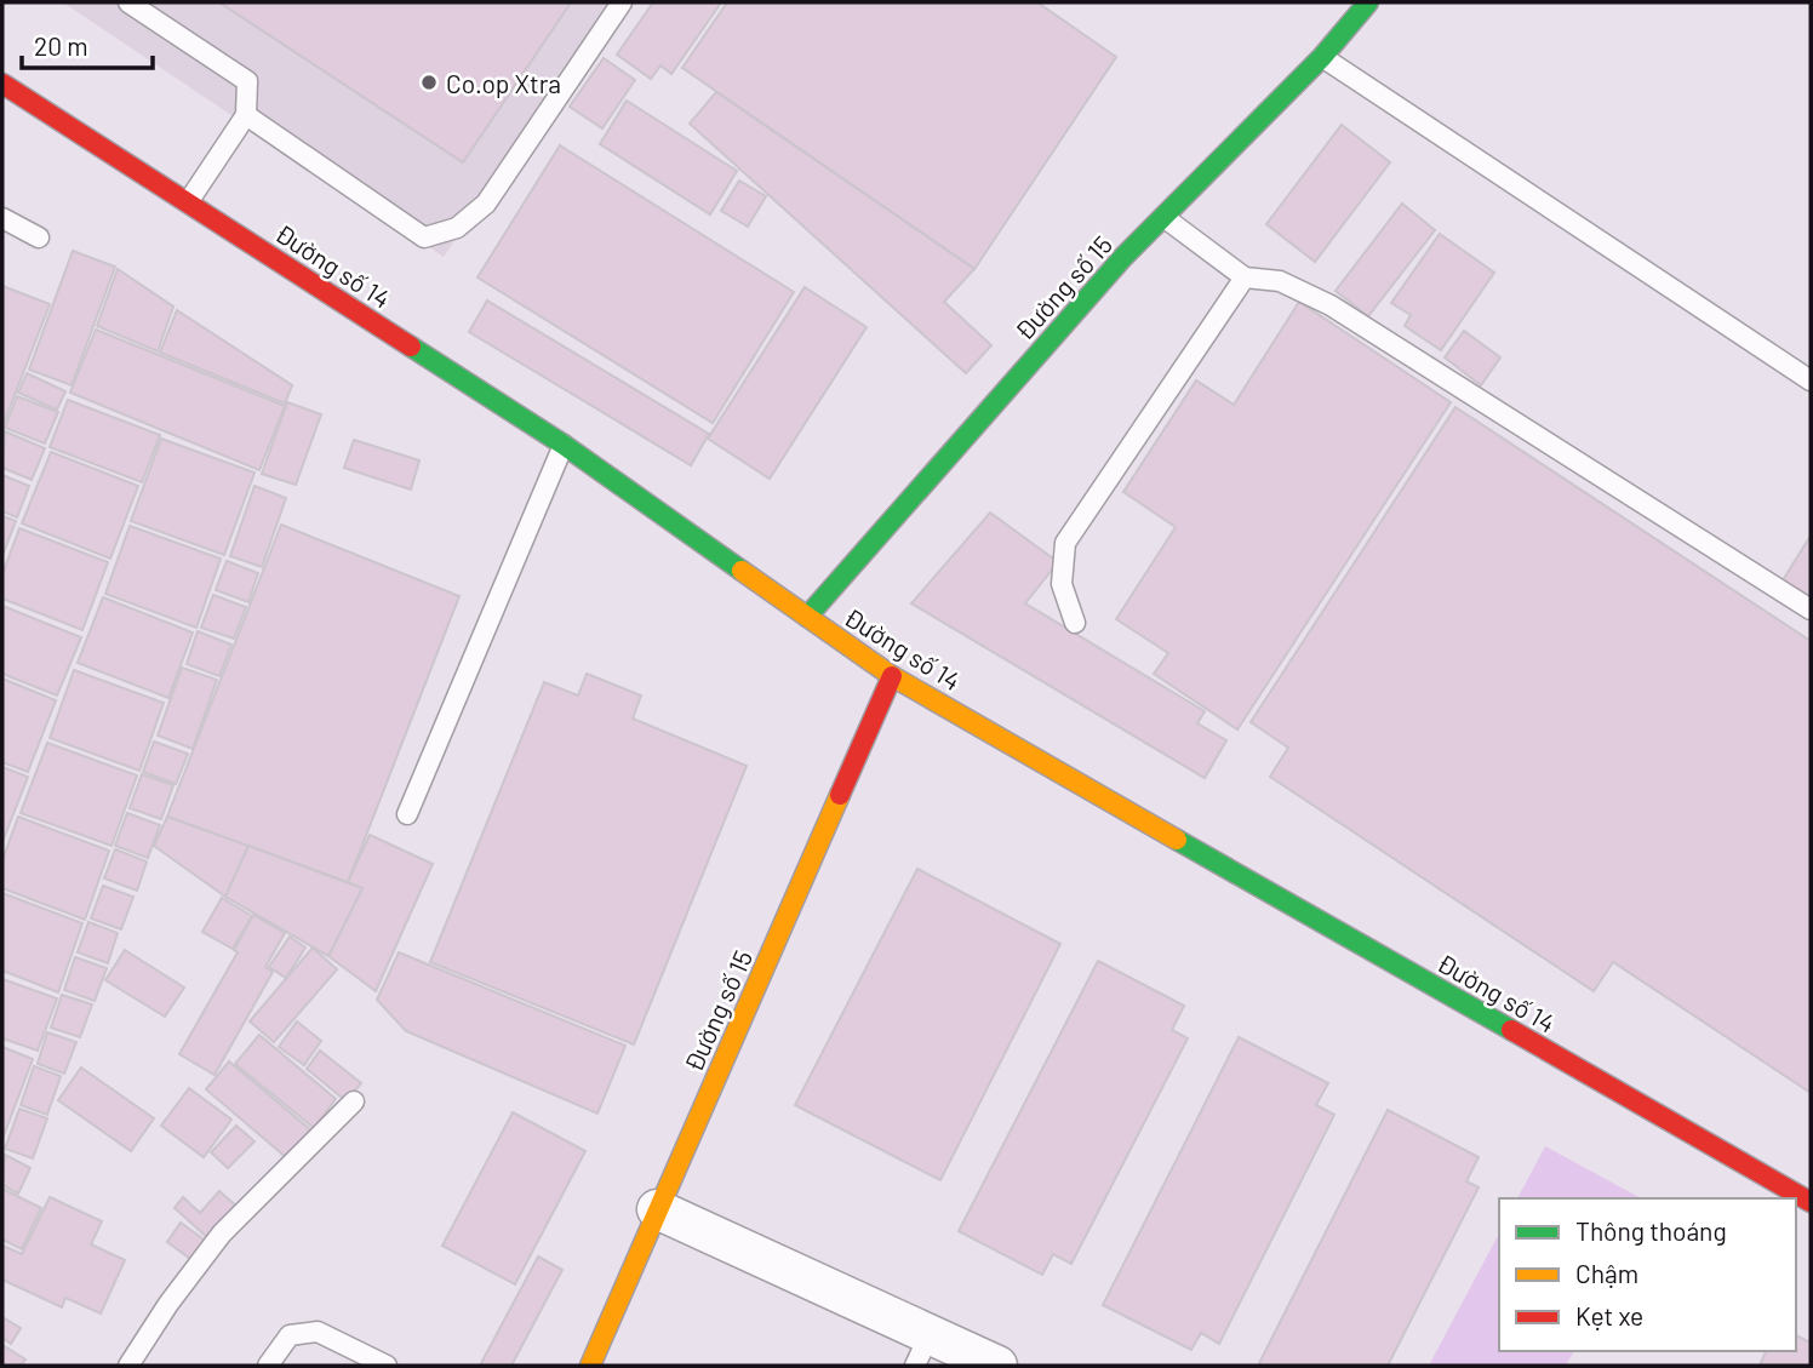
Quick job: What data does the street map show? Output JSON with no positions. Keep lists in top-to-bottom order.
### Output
{
  "streets": {
    "street": ["Đường số 14", "Đường số 15"]
  },
  "crossings": [
    ["Đường số 14", "Đường số 15"]
  ],
  "places": ["Co.op Xtra"],
  "legend": ["Thông thoáng", "Chậm", "Kẹt xe"],
  "scale_bar": "20 m"
}
